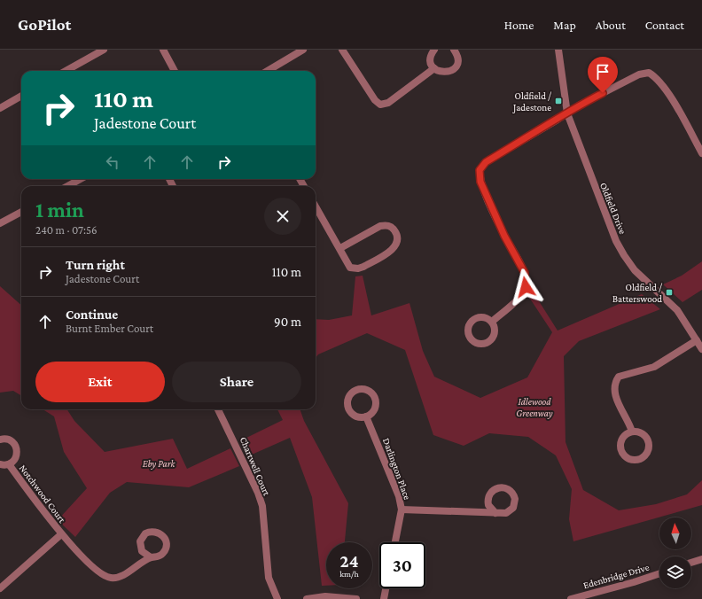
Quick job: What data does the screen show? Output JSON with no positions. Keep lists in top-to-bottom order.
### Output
{
  "streets": {
    "street": [
      "Oldfield Drive",
      "Chartwell Court",
      "Darlington Place",
      "Notchwood Court",
      "Edenbridge Drive"
    ]
  },
  "parks": ["Idlewood Greenway", "Eby Park"],
  "places": {
    "transit": ["Oldfield / Jadestone", "Oldfield / Batterswood"]
  },
  "north": "top",
  "page": {
    "header": "GoPilot",
    "nav": [
      "Home",
      "Map",
      "About",
      "Contact"
    ],
    "turn": ["110 m", "Jadestone Court"],
    "heading": ["1 min", "240 m · 07:56"],
    "list": [
      {
        "name": "Turn right",
        "note": "Jadestone Court",
        "value": "110 m"
      },
      {
        "name": "Continue",
        "note": "Burnt Ember Court",
        "value": "90 m"
      }
    ],
    "buttons": ["Exit", "Share"],
    "speed": "24 km/h",
    "limit": "30"
  }
}
